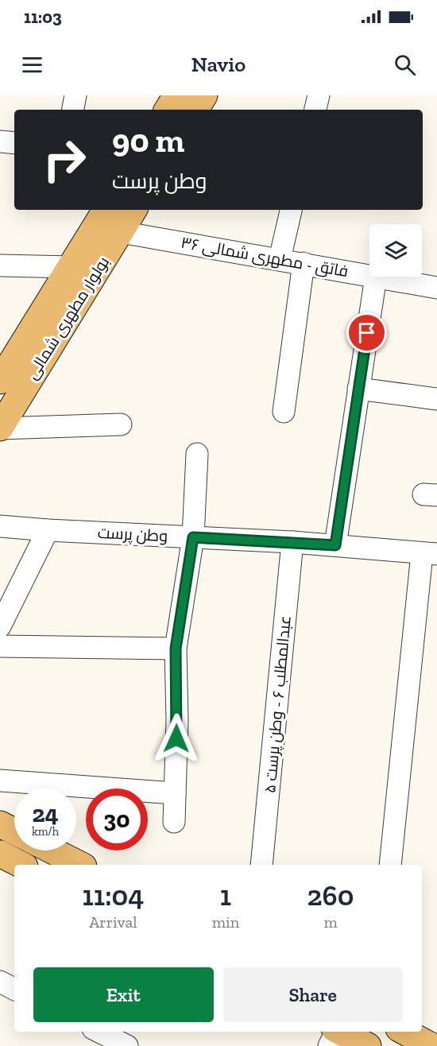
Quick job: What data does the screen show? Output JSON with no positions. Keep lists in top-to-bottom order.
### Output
{
  "streets": {
    "main road": ["بولوار مطهری شمالی"],
    "street": ["فاتق - مطهری شمالی ۳۶", "وطن پرست", "عبدالمطلب ۶ - وطن پرست ۵"]
  },
  "crossings": [
    ["فاتق - مطهری شمالی ۳۶", "بولوار مطهری شمالی"],
    ["وطن پرست", "عبدالمطلب ۶ - وطن پرست ۵"]
  ],
  "page": {
    "status": "11:03",
    "header": "Navio",
    "turn": ["90 m", "وطن پرست"],
    "speed": "24 km/h",
    "limit": "30",
    "eta": [
      "11:04",
      "Arrival",
      "1",
      "min",
      "260",
      "m"
    ],
    "buttons": ["Exit", "Share"]
  }
}
